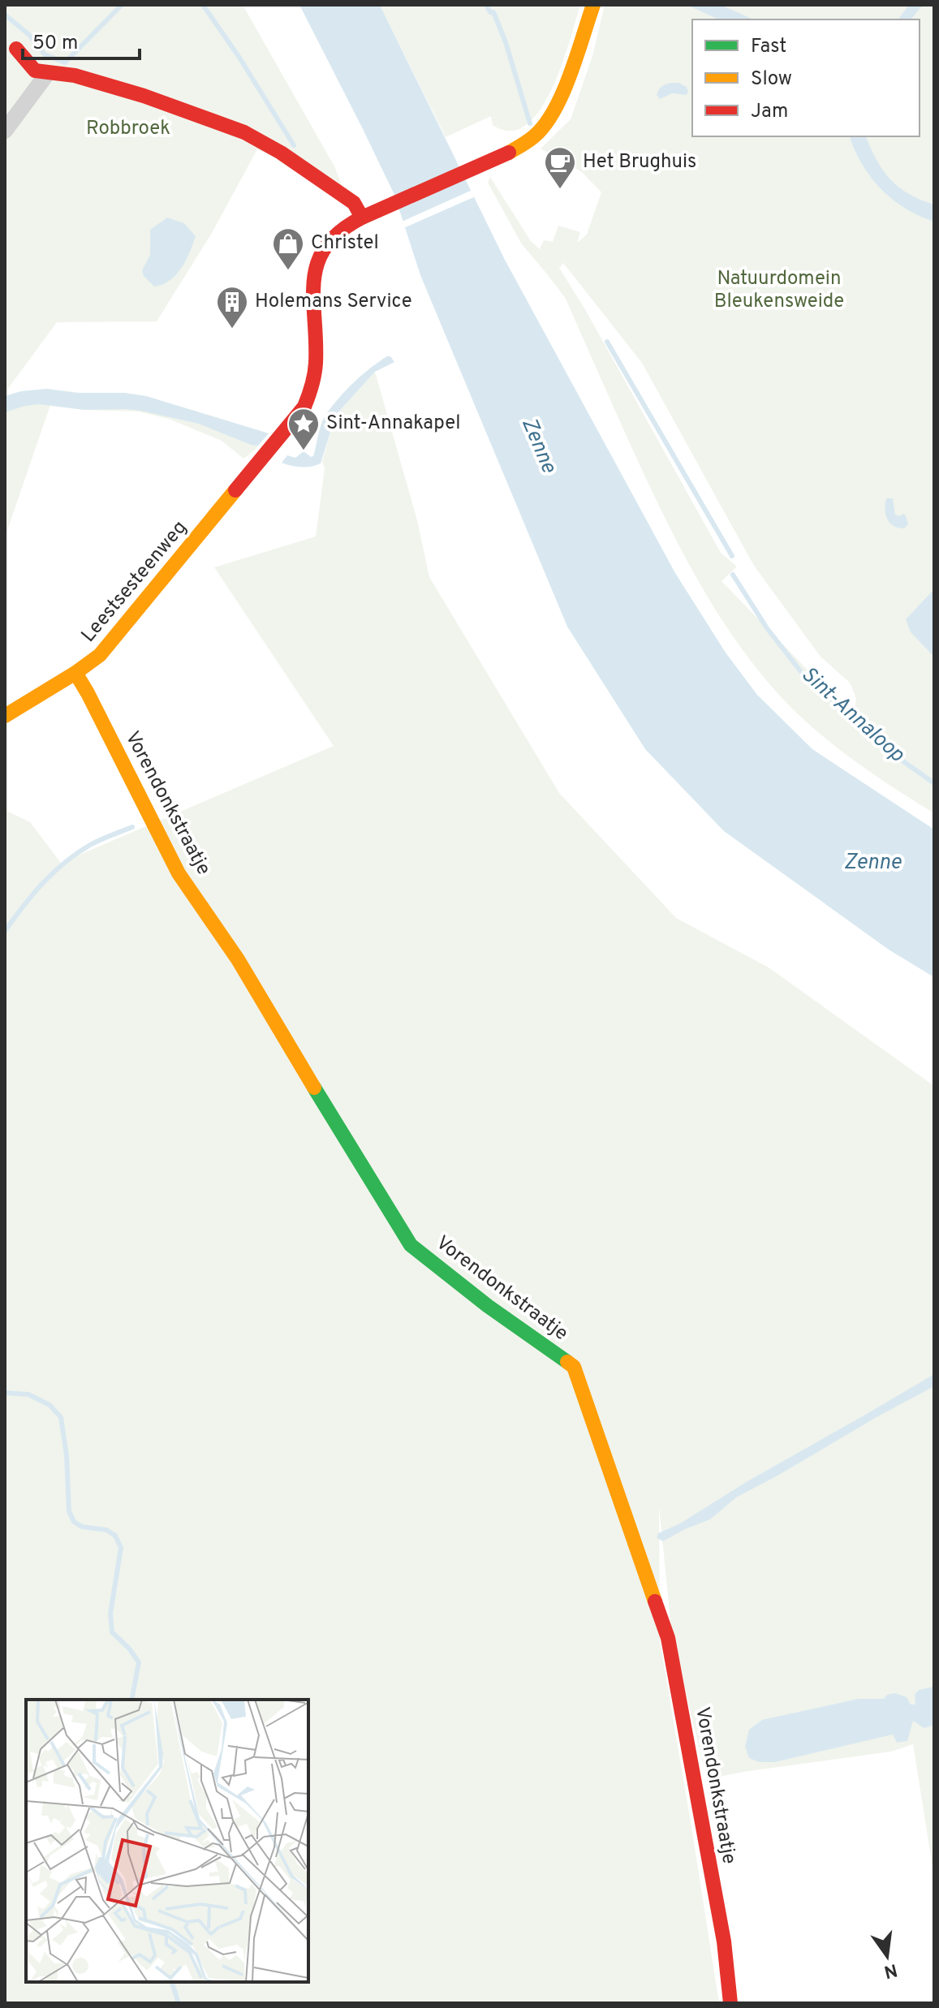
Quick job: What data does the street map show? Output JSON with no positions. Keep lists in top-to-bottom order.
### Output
{
  "streets": {
    "street": ["Leestsesteenweg", "Vorendonkstraatje"]
  },
  "crossings": [
    ["Leestsesteenweg", "Vorendonkstraatje"]
  ],
  "water": ["Zenne", "Sint-Annaloop"],
  "parks": ["Robbroek", "Natuurdomein Bleukensweide"],
  "places": {
    "cafe": ["Het Brughuis"],
    "shop": ["Christel"],
    "building": ["Holemans Service"],
    "place": ["Sint-Annakapel"]
  },
  "legend": ["Fast", "Slow", "Jam"],
  "scale_bar": "50 m",
  "north": "bottom"
}
